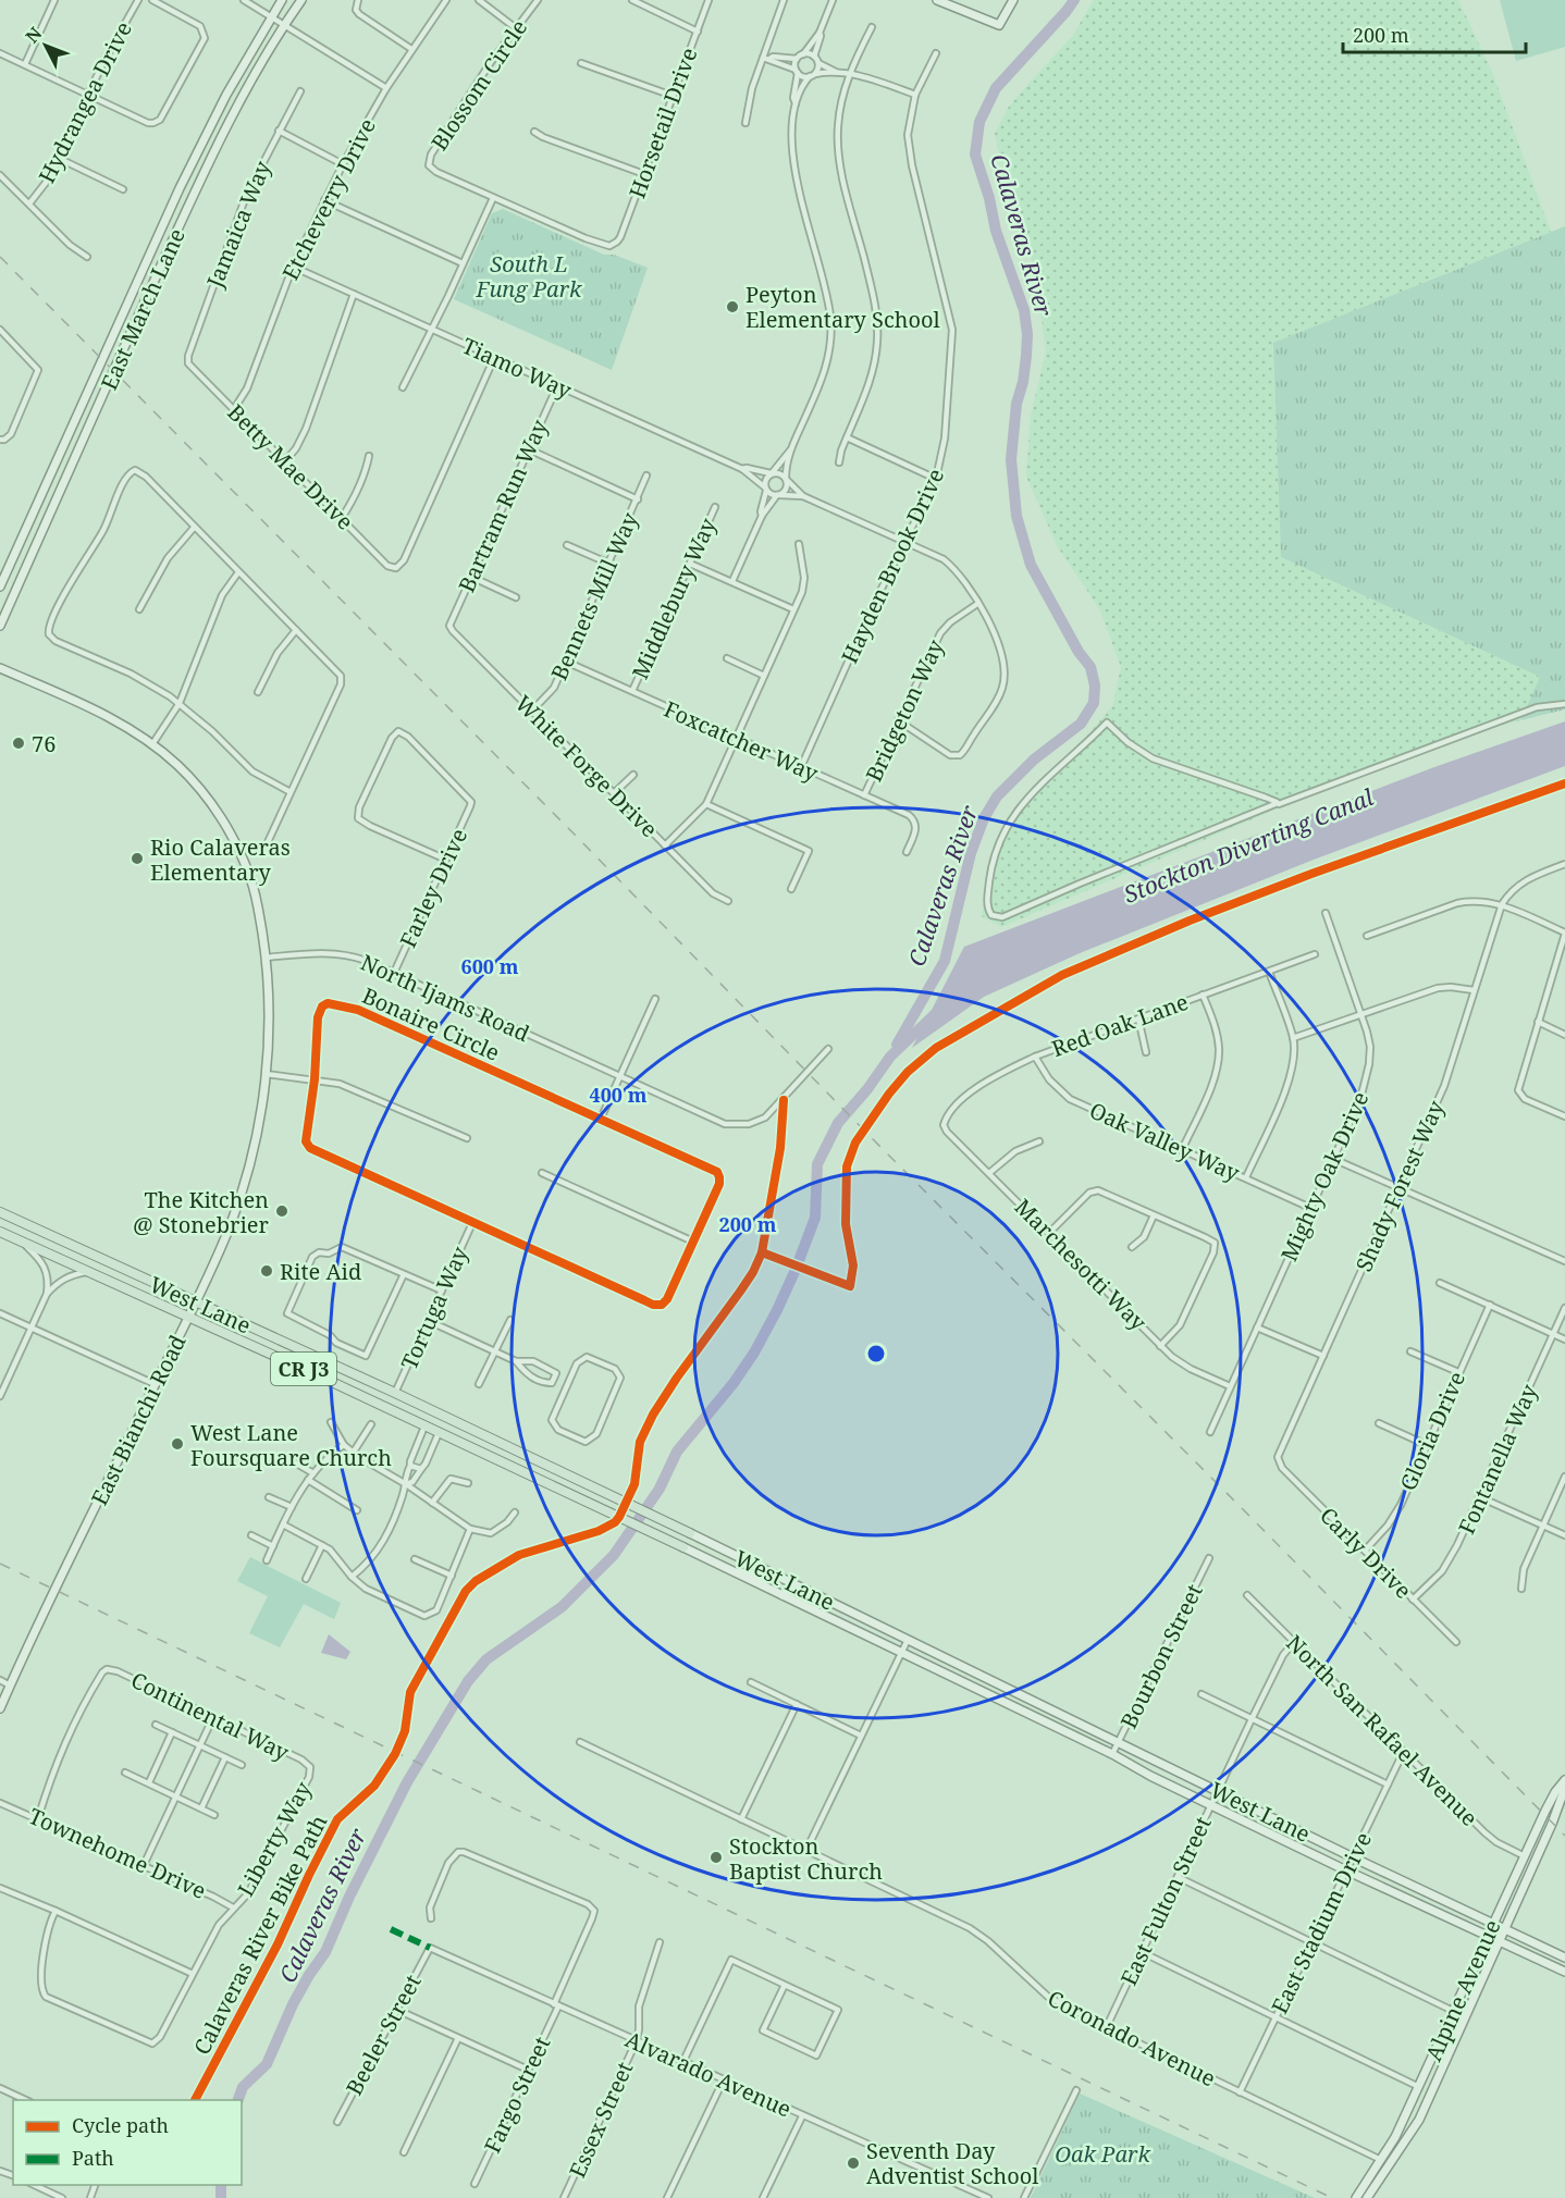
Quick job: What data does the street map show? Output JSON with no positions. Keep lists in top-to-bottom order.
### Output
{
  "streets": {
    "main road": [
      "East March Lane",
      "West Lane",
      "CR J3",
      "East Bianchi Road",
      "Alpine Avenue"
    ],
    "street": [
      "Blossom Circle",
      "Hydrangea Drive",
      "Horsetail Drive",
      "Etcheverry Drive",
      "Jamaica Way",
      "Tiamo Way",
      "Betty Mae Drive",
      "Bartram Run Way",
      "Hayden Brook Drive",
      "Bennets Mill Way",
      "Middlebury Way",
      "Bridgeton Way",
      "Foxcatcher Way",
      "White Forge Drive",
      "Farley Drive",
      "North Ijams Road",
      "Bonaire Circle",
      "Red Oak Lane",
      "Oak Valley Way",
      "Mighty Oak Drive",
      "Shady Forest Way",
      "Marchesotti Way",
      "Tortuga Way",
      "Gloria Drive",
      "Fontanella Way",
      "Carly Drive",
      "Bourbon Street",
      "Continental Way",
      "North San Rafael Avenue",
      "Liberty Way",
      "Townehome Drive",
      "East Fulton Street",
      "East Stadium Drive",
      "Beeler Street",
      "Coronado Avenue",
      "Alvarado Avenue",
      "Fargo Street",
      "Essex Street"
    ],
    "cycle path": ["Calaveras River Bike Path"]
  },
  "crossings": [
    ["Blossom Circle", "Horsetail Drive"],
    ["Etcheverry Drive", "Tiamo Way"],
    ["Etcheverry Drive", "Betty Mae Drive"],
    ["Jamaica Way", "Betty Mae Drive"],
    ["Tiamo Way", "Betty Mae Drive"],
    ["Tiamo Way", "Bartram Run Way"],
    ["Bartram Run Way", "White Forge Drive"],
    ["Hayden Brook Drive", "Foxcatcher Way"],
    ["Bennets Mill Way", "Foxcatcher Way"],
    ["Bennets Mill Way", "White Forge Drive"],
    ["Middlebury Way", "Foxcatcher Way"],
    ["Bridgeton Way", "Foxcatcher Way"],
    ["Farley Drive", "North Ijams Road"],
    ["North Ijams Road", "East Bianchi Road"],
    ["Bonaire Circle", "Tortuga Way"],
    ["Red Oak Lane", "Oak Valley Way"],
    ["Red Oak Lane", "Marchesotti Way"],
    ["Oak Valley Way", "Mighty Oak Drive"],
    ["Mighty Oak Drive", "Marchesotti Way"],
    ["Shady Forest Way", "Carly Drive"],
    ["West Lane", "Tortuga Way"],
    ["West Lane", "East Bianchi Road"],
    ["West Lane", "Bourbon Street"],
    ["West Lane", "East Fulton Street"],
    ["West Lane", "East Stadium Drive"],
    ["West Lane", "Alpine Avenue"],
    ["Gloria Drive", "Carly Drive"],
    ["Fontanella Way", "Carly Drive"],
    ["Continental Way", "Liberty Way"],
    ["Continental Way", "Townehome Drive"],
    ["North San Rafael Avenue", "East Fulton Street"],
    ["North San Rafael Avenue", "East Stadium Drive"],
    ["North San Rafael Avenue", "Alpine Avenue"],
    ["Liberty Way", "Townehome Drive"],
    ["East Fulton Street", "Coronado Avenue"],
    ["East Stadium Drive", "Coronado Avenue"],
    ["Alpine Avenue", "Coronado Avenue"],
    ["Beeler Street", "Alvarado Avenue"],
    ["Alvarado Avenue", "Fargo Street"],
    ["Alvarado Avenue", "Essex Street"]
  ],
  "water": ["Calaveras River", "Stockton Diverting Canal"],
  "parks": ["South L Fung Park", "Oak Park"],
  "places": [
    "Peyton Elementary School",
    "76",
    "Rio Calaveras Elementary",
    "The Kitchen @ Stonebrier",
    "Rite Aid",
    "West Lane Foursquare Church",
    "Stockton Baptist Church",
    "Seventh Day Adventist School"
  ],
  "legend": ["Cycle path", "Path"],
  "scale_bar": "200 m",
  "north": "top left",
  "rings": ["600 m", "400 m", "200 m"]
}
